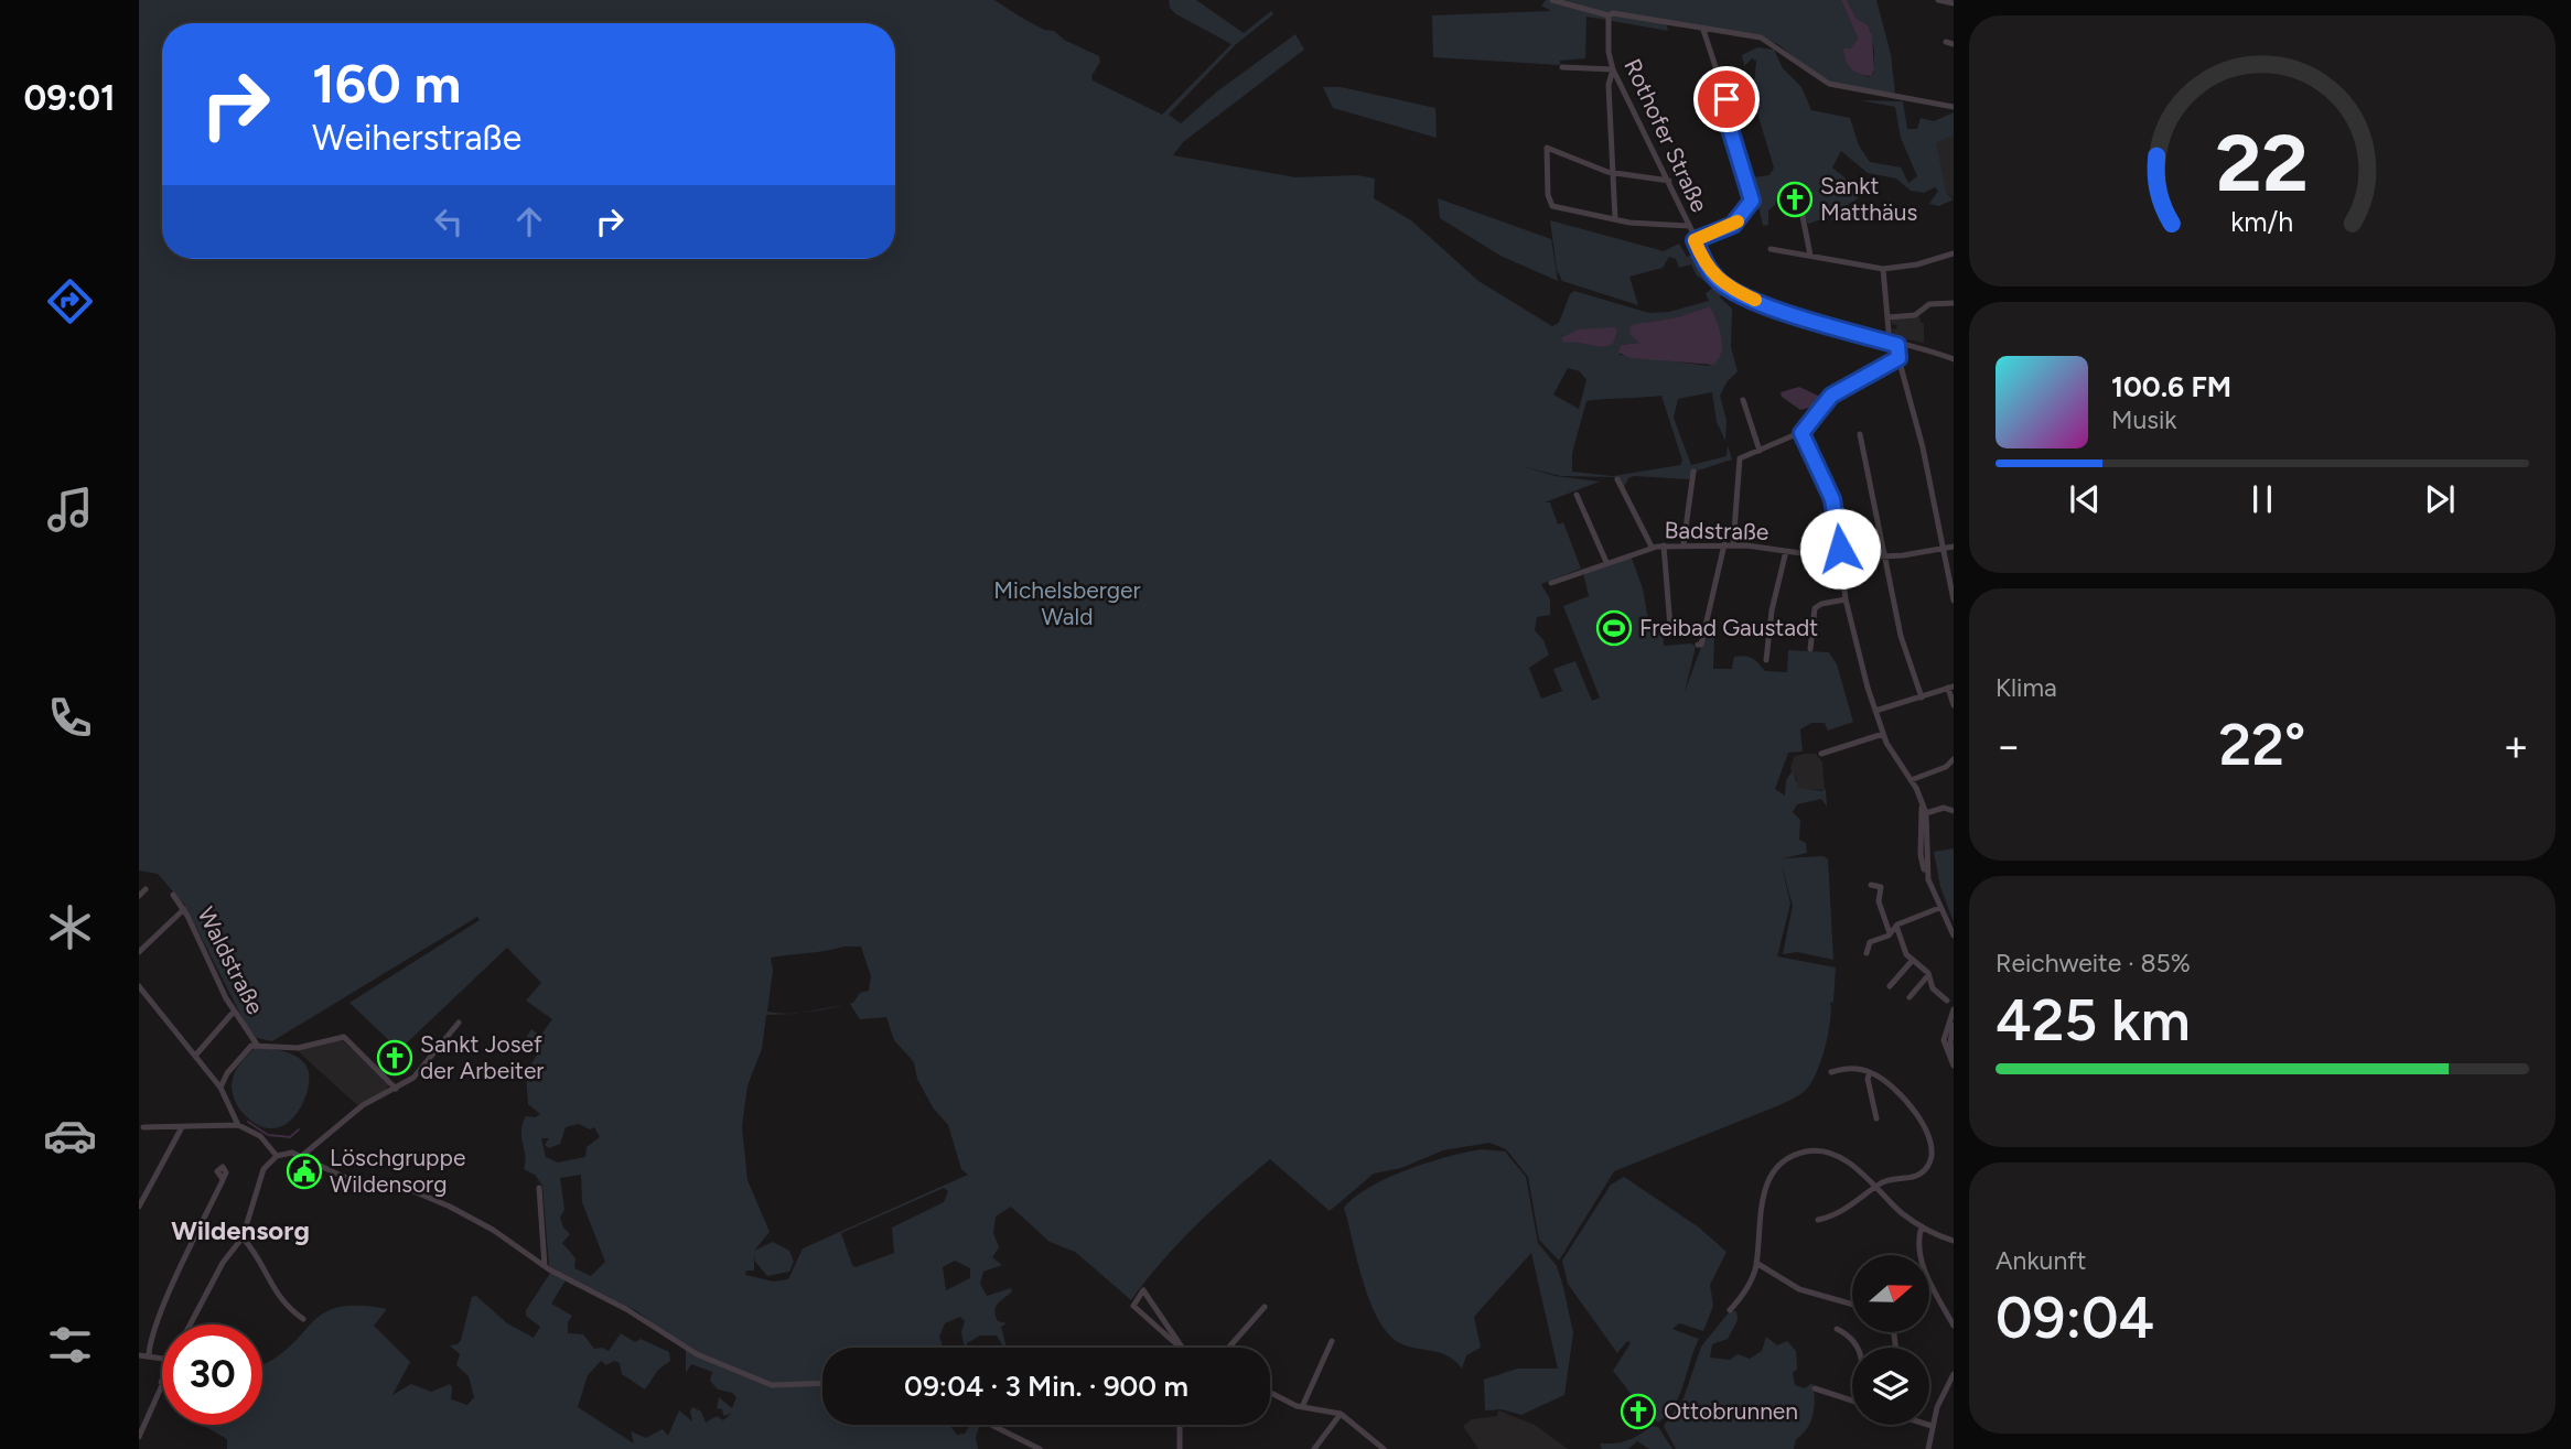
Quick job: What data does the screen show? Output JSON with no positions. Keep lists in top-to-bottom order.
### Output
{
  "streets": {
    "street": ["Rothofer Straße", "Badstraße", "Waldstraße"]
  },
  "districts": ["Wildensorg"],
  "parks": ["Michelsberger Wald"],
  "places": {
    "church": ["Sankt Matthäus", "Sankt Josef der Arbeiter", "Ottobrunnen"],
    "sports": ["Freibad Gaustadt"],
    "public building": ["Löschgruppe Wildensorg"]
  },
  "north": "right",
  "page": {
    "tabs": "09:01",
    "turn": ["160 m", "Weiherstraße"],
    "song": ["100.6 FM", "Musik"],
    "tile": [
      "Klima",
      ["Reichweite · 85%", "425 km"],
      ["Ankunft", "09:04"]
    ],
    "heat": ["−", "22°", "+"],
    "limit": "30",
    "trip": "09:04 · 3 Min. · 900 m",
    "gauge": ["22", "km/h"]
  }
}
